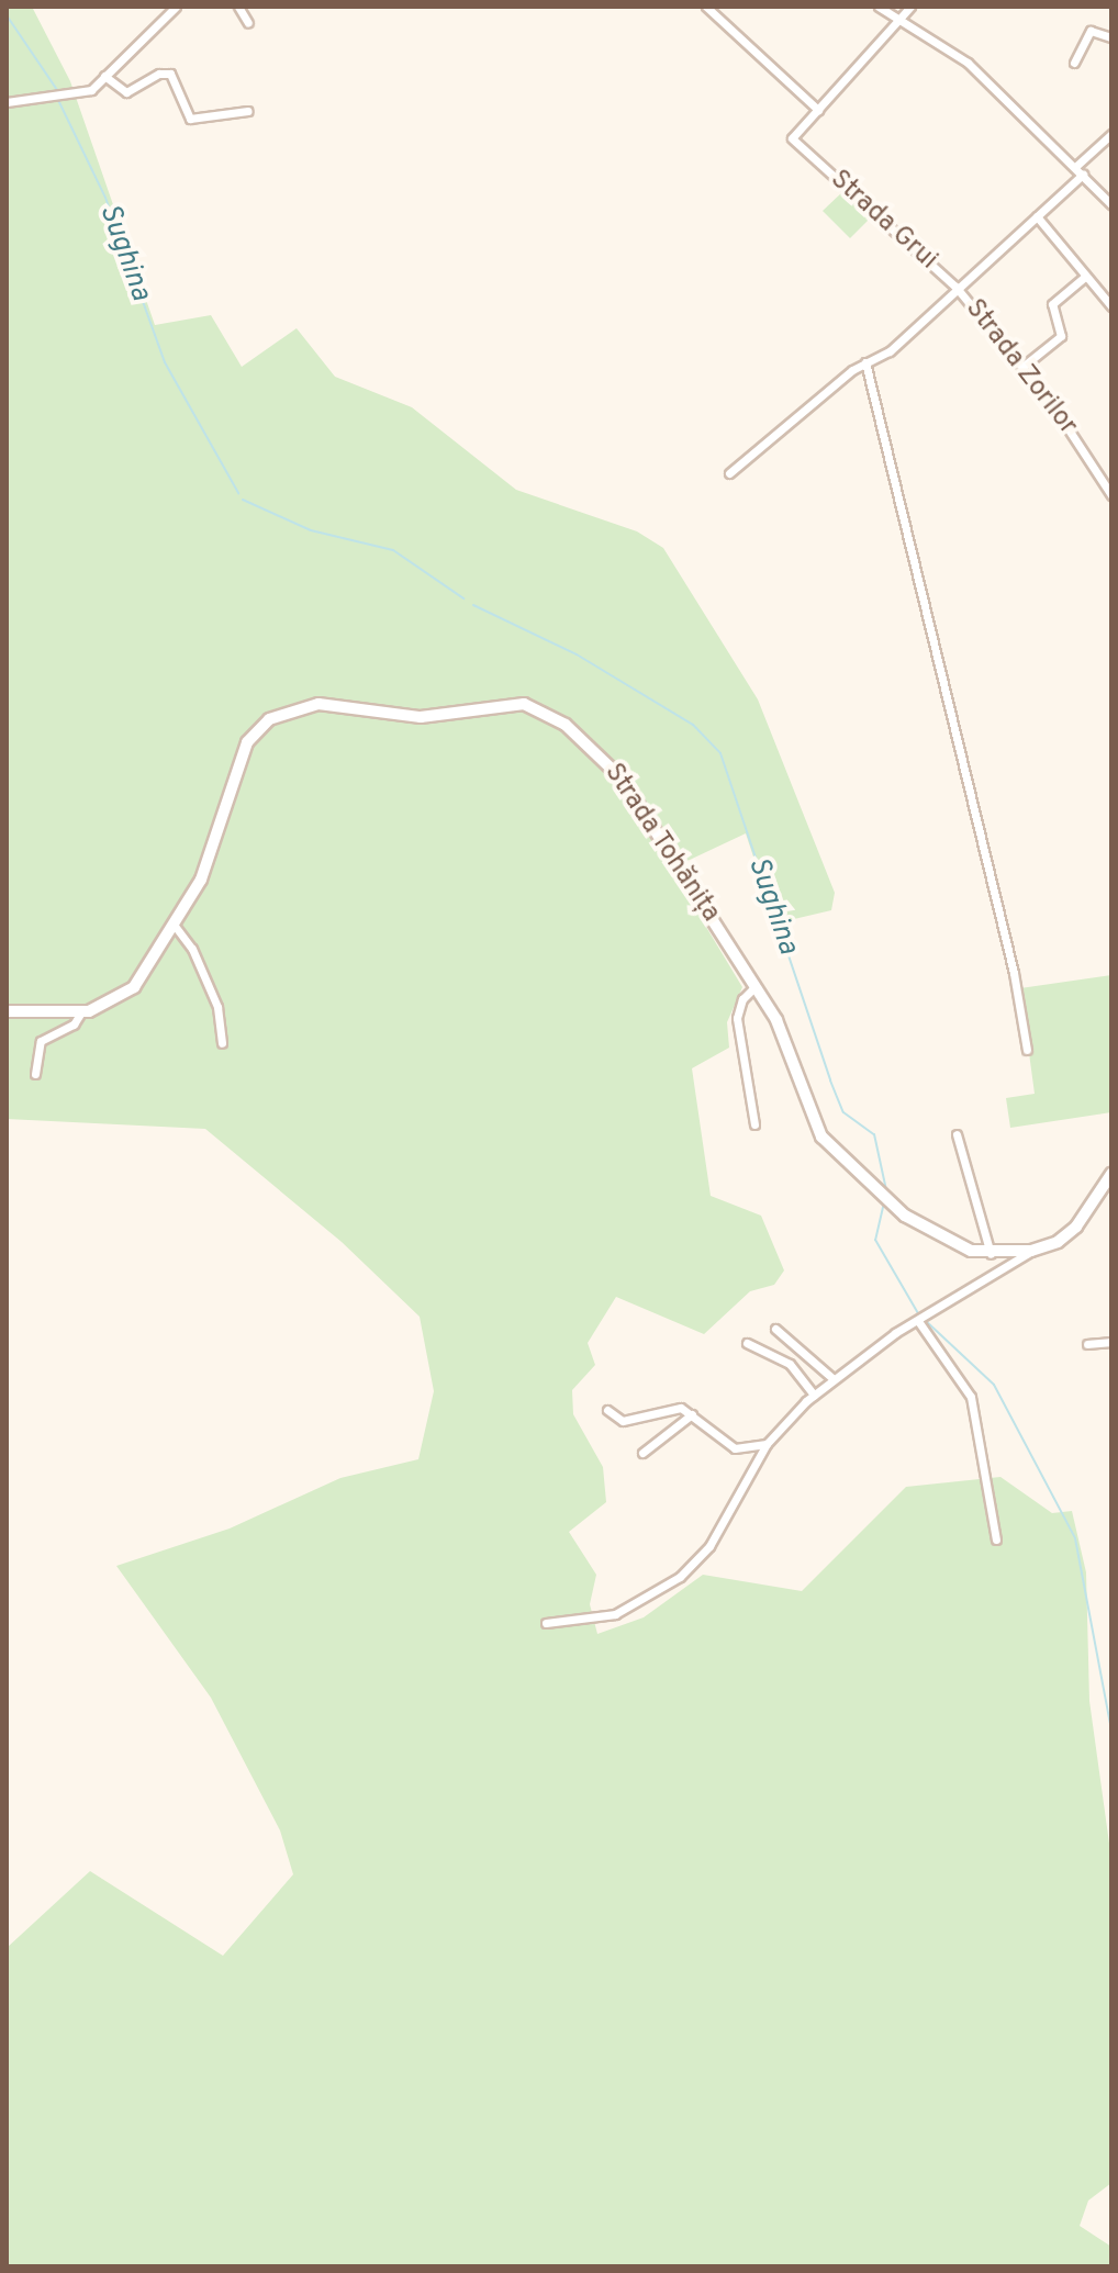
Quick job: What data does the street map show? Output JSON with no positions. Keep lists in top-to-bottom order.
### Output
{
  "streets": {
    "main road": ["Strada Tohănița"],
    "street": ["Strada Grui", "Strada Zorilor"]
  },
  "crossings": [
    ["Strada Grui", "Strada Zorilor"]
  ],
  "water": ["Sughina"]
}
